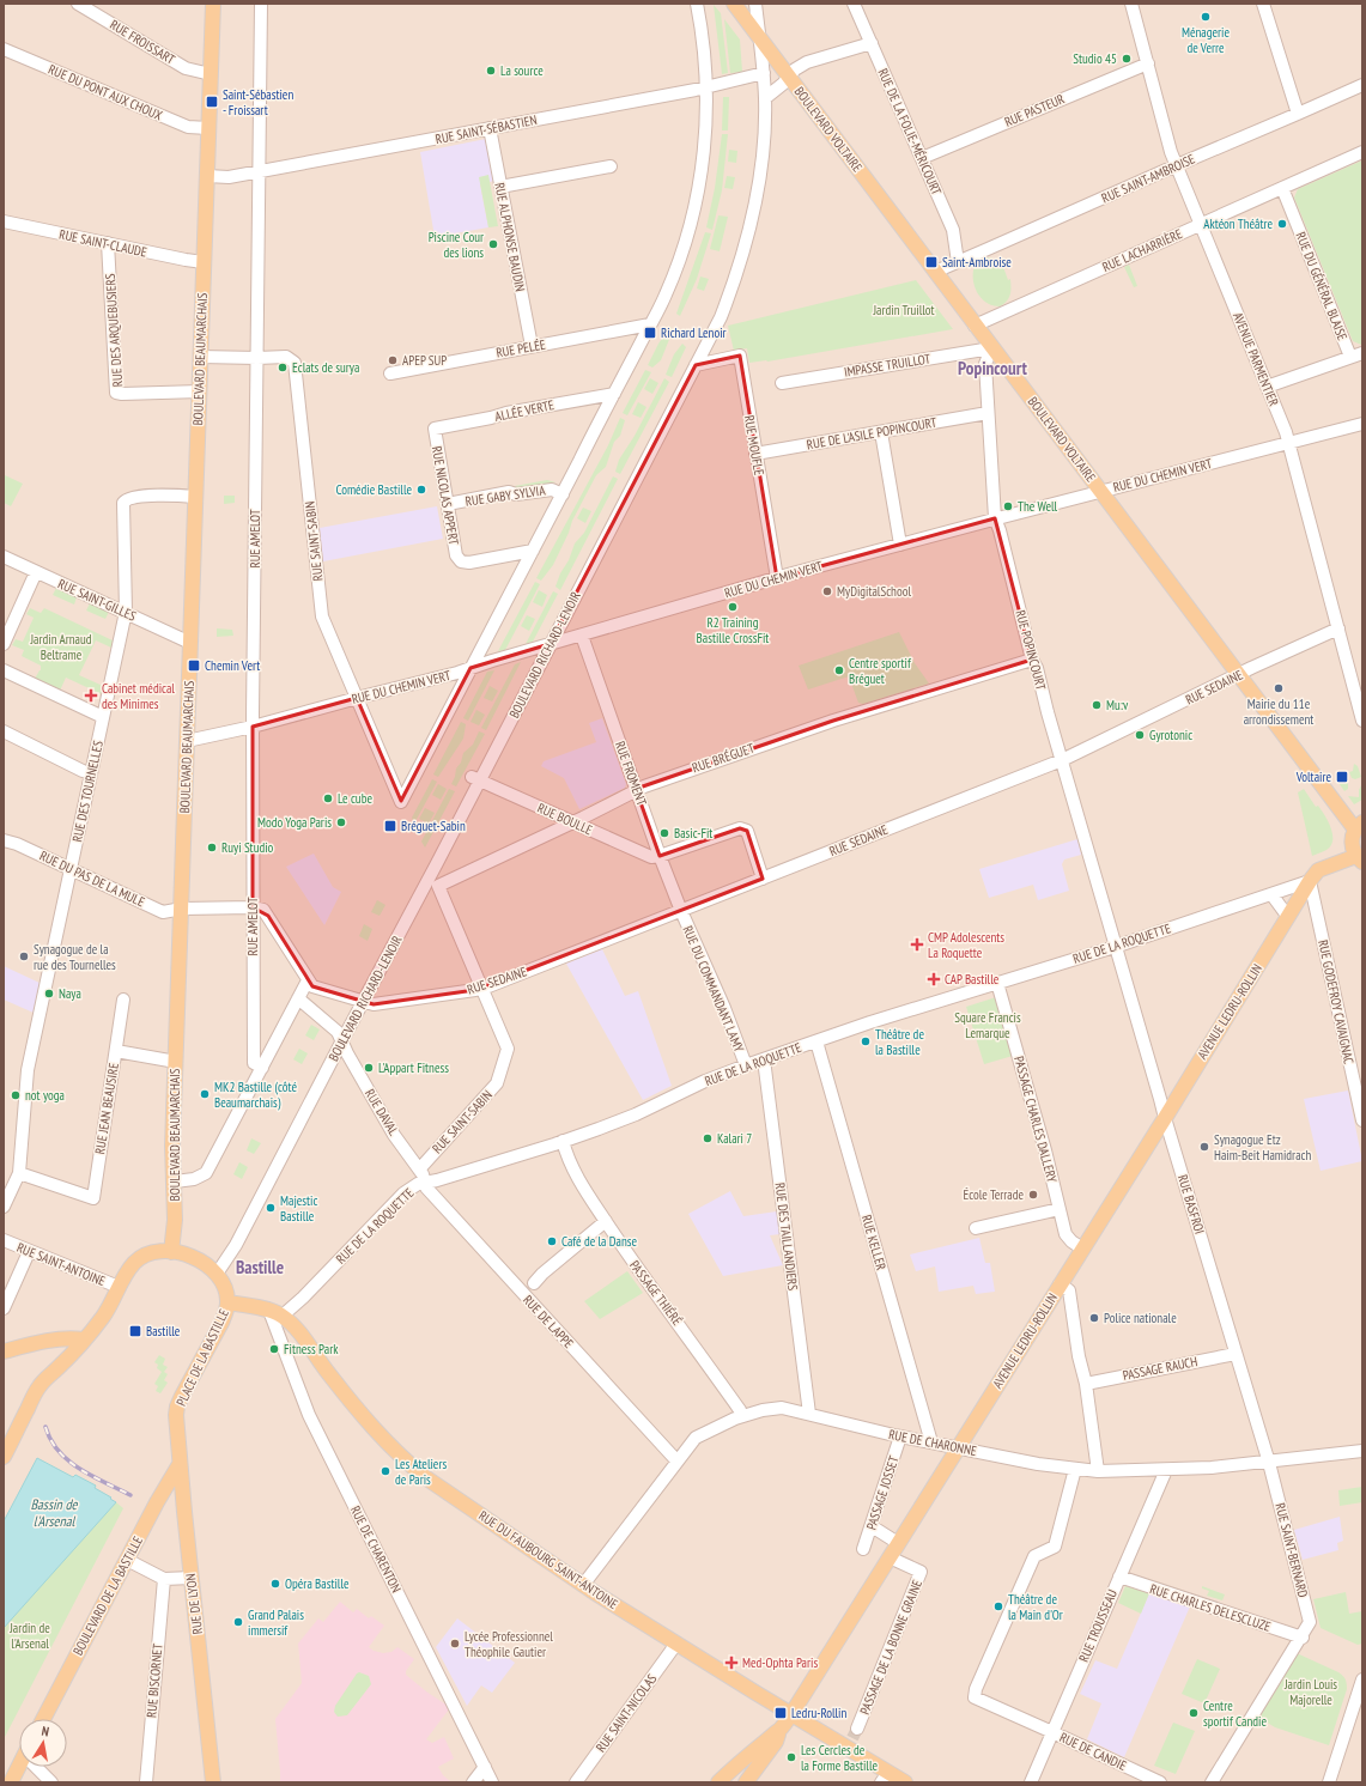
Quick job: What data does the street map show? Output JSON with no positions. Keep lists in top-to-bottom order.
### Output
{
  "streets": {
    "main road": [
      "BOULEVARD VOLTAIRE",
      "BOULEVARD BEAUMARCHAIS",
      "RUE DE LA ROQUETTE",
      "AVENUE LEDRU-ROLLIN",
      "PLACE DE LA BASTILLE",
      "RUE DU FAUBOURG SAINT-ANTOINE",
      "BOULEVARD DE LA BASTILLE",
      "RUE DE LYON"
    ],
    "street": [
      "RUE FROISSART",
      "RUE DU PONT AUX CHOUX",
      "RUE PASTEUR",
      "RUE SAINT-SÉBASTIEN",
      "RUE DE LA FOLIE-MÉRICOURT",
      "RUE SAINT-AMBROISE",
      "RUE ALPHONSE BAUDIN",
      "RUE SAINT-CLAUDE",
      "RUE LACHARRIÈRE",
      "RUE DU GÉNÉRAL BLAISE",
      "RUE DES ARQUEBUSIERS",
      "RUE PELÉE",
      "AVENUE PARMENTIER",
      "IMPASSE TRUILLOT",
      "ALLÉE VERTE",
      "RUE DE L'ASILE POPINCOURT",
      "RUE MOUFLE",
      "RUE DU CHEMIN VERT",
      "RUE NICOLAS APPERT",
      "RUE GABY SYLVIA",
      "RUE AMELOT",
      "RUE SAINT-SABIN",
      "RUE SAINT-GILLES",
      "RUE POPINCOURT",
      "BOULEVARD RICHARD-LENOIR",
      "RUE SEDAINE",
      "RUE BRÉGUET",
      "RUE FROMENT",
      "RUE DES TOURNELLES",
      "RUE BOULLE",
      "RUE DU PAS DE LA MULE",
      "RUE DU COMMANDANT LAMY",
      "RUE GODEFROY CAVAIGNAC",
      "RUE JEAN BEAUSIRE",
      "RUE DAVAL",
      "PASSAGE CHARLES DALLERY",
      "RUE BASFROI",
      "RUE DES TAILLANDIERS",
      "RUE KELLER",
      "RUE SAINT-ANTOINE",
      "PASSAGE THIÉRÉ",
      "RUE DE LAPPE",
      "PASSAGE RAUCH",
      "RUE DE CHARONNE",
      "PASSAGE JOSSET",
      "RUE DE CHARENTON",
      "RUE SAINT-BERNARD",
      "RUE CHARLES DELESCLUZE",
      "RUE TROUSSEAU",
      "PASSAGE DE LA BONNE GRAINE",
      "RUE BISCORNET",
      "RUE SAINT-NICOLAS",
      "RUE DE CANDIE"
    ]
  },
  "crossings": [
    ["RUE FROISSART", "BOULEVARD BEAUMARCHAIS"],
    ["RUE DU PONT AUX CHOUX", "BOULEVARD BEAUMARCHAIS"],
    ["RUE PASTEUR", "RUE DE LA FOLIE-MÉRICOURT"],
    ["RUE PASTEUR", "AVENUE PARMENTIER"],
    ["RUE SAINT-SÉBASTIEN", "RUE ALPHONSE BAUDIN"],
    ["RUE SAINT-SÉBASTIEN", "BOULEVARD BEAUMARCHAIS"],
    ["RUE SAINT-SÉBASTIEN", "RUE AMELOT"],
    ["RUE SAINT-SÉBASTIEN", "BOULEVARD RICHARD-LENOIR"],
    ["BOULEVARD VOLTAIRE", "RUE SAINT-AMBROISE"],
    ["BOULEVARD VOLTAIRE", "RUE LACHARRIÈRE"],
    ["BOULEVARD VOLTAIRE", "IMPASSE TRUILLOT"],
    ["BOULEVARD VOLTAIRE", "RUE DU CHEMIN VERT"],
    ["BOULEVARD VOLTAIRE", "RUE POPINCOURT"],
    ["BOULEVARD VOLTAIRE", "BOULEVARD RICHARD-LENOIR"],
    ["BOULEVARD VOLTAIRE", "RUE SEDAINE"],
    ["RUE DE LA FOLIE-MÉRICOURT", "RUE SAINT-AMBROISE"],
    ["RUE SAINT-AMBROISE", "AVENUE PARMENTIER"],
    ["RUE ALPHONSE BAUDIN", "RUE PELÉE"],
    ["RUE SAINT-CLAUDE", "RUE DES ARQUEBUSIERS"],
    ["RUE SAINT-CLAUDE", "BOULEVARD BEAUMARCHAIS"],
    ["RUE LACHARRIÈRE", "RUE DU GÉNÉRAL BLAISE"],
    ["RUE LACHARRIÈRE", "AVENUE PARMENTIER"],
    ["RUE DES ARQUEBUSIERS", "BOULEVARD BEAUMARCHAIS"],
    ["BOULEVARD BEAUMARCHAIS", "RUE DU CHEMIN VERT"],
    ["BOULEVARD BEAUMARCHAIS", "RUE SAINT-SABIN"],
    ["BOULEVARD BEAUMARCHAIS", "RUE SAINT-GILLES"],
    ["BOULEVARD BEAUMARCHAIS", "RUE DES TOURNELLES"],
    ["BOULEVARD BEAUMARCHAIS", "RUE DU PAS DE LA MULE"],
    ["BOULEVARD BEAUMARCHAIS", "RUE JEAN BEAUSIRE"],
    ["AVENUE PARMENTIER", "RUE DU CHEMIN VERT"],
    ["AVENUE PARMENTIER", "RUE SEDAINE"],
    ["IMPASSE TRUILLOT", "RUE POPINCOURT"],
    ["ALLÉE VERTE", "RUE NICOLAS APPERT"],
    ["RUE DE L'ASILE POPINCOURT", "RUE MOUFLE"],
    ["RUE DE L'ASILE POPINCOURT", "RUE POPINCOURT"],
    ["RUE MOUFLE", "RUE DU CHEMIN VERT"],
    ["RUE MOUFLE", "BOULEVARD RICHARD-LENOIR"],
    ["RUE DU CHEMIN VERT", "RUE AMELOT"],
    ["RUE DU CHEMIN VERT", "RUE SAINT-SABIN"],
    ["RUE DU CHEMIN VERT", "RUE POPINCOURT"],
    ["RUE DU CHEMIN VERT", "BOULEVARD RICHARD-LENOIR"],
    ["RUE DU CHEMIN VERT", "RUE FROMENT"],
    ["RUE NICOLAS APPERT", "RUE GABY SYLVIA"],
    ["RUE AMELOT", "RUE SAINT-SABIN"],
    ["RUE AMELOT", "RUE DU PAS DE LA MULE"],
    ["RUE SAINT-SABIN", "BOULEVARD RICHARD-LENOIR"],
    ["RUE SAINT-SABIN", "RUE SEDAINE"],
    ["RUE SAINT-SABIN", "RUE BRÉGUET"],
    ["RUE SAINT-SABIN", "RUE DAVAL"],
    ["RUE SAINT-GILLES", "RUE DES TOURNELLES"],
    ["RUE POPINCOURT", "RUE SEDAINE"],
    ["RUE POPINCOURT", "RUE BRÉGUET"],
    ["RUE POPINCOURT", "RUE DE LA ROQUETTE"],
    ["RUE POPINCOURT", "RUE BASFROI"],
    ["BOULEVARD RICHARD-LENOIR", "RUE SEDAINE"],
    ["BOULEVARD RICHARD-LENOIR", "RUE BRÉGUET"],
    ["BOULEVARD RICHARD-LENOIR", "RUE BOULLE"],
    ["BOULEVARD RICHARD-LENOIR", "RUE DAVAL"],
    ["BOULEVARD RICHARD-LENOIR", "PLACE DE LA BASTILLE"],
    ["RUE SEDAINE", "RUE FROMENT"],
    ["RUE SEDAINE", "RUE DU COMMANDANT LAMY"],
    ["RUE BRÉGUET", "RUE FROMENT"],
    ["RUE BRÉGUET", "RUE BOULLE"],
    ["RUE FROMENT", "RUE BOULLE"],
    ["RUE FROMENT", "RUE DU COMMANDANT LAMY"],
    ["RUE DES TOURNELLES", "RUE DU PAS DE LA MULE"],
    ["RUE DES TOURNELLES", "RUE JEAN BEAUSIRE"],
    ["RUE DE LA ROQUETTE", "RUE DU COMMANDANT LAMY"],
    ["RUE DE LA ROQUETTE", "RUE GODEFROY CAVAIGNAC"],
    ["RUE DE LA ROQUETTE", "AVENUE LEDRU-ROLLIN"],
    ["RUE DE LA ROQUETTE", "RUE DAVAL"],
    ["RUE DE LA ROQUETTE", "PASSAGE CHARLES DALLERY"],
    ["RUE DE LA ROQUETTE", "RUE BASFROI"],
    ["RUE DE LA ROQUETTE", "RUE DES TAILLANDIERS"],
    ["RUE DE LA ROQUETTE", "RUE KELLER"],
    ["RUE DE LA ROQUETTE", "PASSAGE THIÉRÉ"],
    ["RUE DE LA ROQUETTE", "RUE DE LAPPE"],
    ["RUE DE LA ROQUETTE", "RUE DE CHARENTON"],
    ["RUE DE LA ROQUETTE", "RUE DU FAUBOURG SAINT-ANTOINE"],
    ["RUE GODEFROY CAVAIGNAC", "AVENUE LEDRU-ROLLIN"],
    ["AVENUE LEDRU-ROLLIN", "PASSAGE CHARLES DALLERY"],
    ["AVENUE LEDRU-ROLLIN", "RUE BASFROI"],
    ["AVENUE LEDRU-ROLLIN", "RUE DE CHARONNE"],
    ["AVENUE LEDRU-ROLLIN", "RUE DU FAUBOURG SAINT-ANTOINE"],
    ["AVENUE LEDRU-ROLLIN", "PASSAGE DE LA BONNE GRAINE"],
    ["RUE DAVAL", "RUE DE LAPPE"],
    ["RUE BASFROI", "PASSAGE RAUCH"],
    ["RUE BASFROI", "RUE DE CHARONNE"],
    ["RUE BASFROI", "RUE SAINT-BERNARD"],
    ["RUE DES TAILLANDIERS", "RUE DE CHARONNE"],
    ["RUE KELLER", "RUE DE CHARONNE"],
    ["PASSAGE THIÉRÉ", "RUE DE CHARONNE"],
    ["RUE DE LAPPE", "RUE DE CHARONNE"],
    ["PLACE DE LA BASTILLE", "RUE DE LYON"],
    ["RUE DE CHARONNE", "PASSAGE JOSSET"],
    ["RUE DE CHARONNE", "RUE SAINT-BERNARD"],
    ["RUE DE CHARONNE", "RUE DU FAUBOURG SAINT-ANTOINE"],
    ["RUE DE CHARONNE", "RUE TROUSSEAU"],
    ["RUE DE CHARONNE", "RUE DE CANDIE"],
    ["RUE DE CHARENTON", "RUE DU FAUBOURG SAINT-ANTOINE"],
    ["RUE SAINT-BERNARD", "RUE CHARLES DELESCLUZE"],
    ["RUE DU FAUBOURG SAINT-ANTOINE", "PASSAGE DE LA BONNE GRAINE"],
    ["RUE DU FAUBOURG SAINT-ANTOINE", "RUE SAINT-NICOLAS"],
    ["BOULEVARD DE LA BASTILLE", "RUE DE LYON"],
    ["RUE CHARLES DELESCLUZE", "RUE TROUSSEAU"],
    ["RUE TROUSSEAU", "RUE DE CANDIE"]
  ],
  "districts": ["Popincourt", "Bastille"],
  "water": ["Bassin de l'Arsenal"],
  "parks": [
    "Jardin Truillot",
    "Jardin Arnaud Beltrame",
    "Square Francis Lemarque",
    "Jardin de l'Arsenal",
    "Jardin Louis Majorelle"
  ],
  "places": {
    "other": [
      "Ménagerie de Verre",
      "Studio 45",
      "La source",
      "Aktéon Théâtre",
      "Piscine Cour des lions",
      "APEP SUP",
      "Eclats de surya",
      "Comédie Bastille",
      "The Well",
      "MyDigitalSchool",
      "R2 Training Bastille CrossFit",
      "Centre sportif Bréguet",
      "Mairie du 11e arrondissement",
      "Mu:v",
      "Gyrotonic",
      "Le cube",
      "Modo Yoga Paris",
      "Basic-Fit",
      "Ruyi Studio",
      "Synagogue de la rue des Tournelles",
      "Naya",
      "Théâtre de la Bastille",
      "L'Appart Fitness",
      "MK2 Bastille (côté Beaumarchais)",
      "not yoga",
      "Kalari 7",
      "Synagogue Etz Haim-Beit Hamidrach",
      "École Terrade",
      "Majestic Bastille",
      "Café de la Danse",
      "Police nationale",
      "Fitness Park",
      "Les Ateliers de Paris",
      "Opéra Bastille",
      "Théâtre de la Main d'Or",
      "Grand Palais immersif",
      "Lycée Professionnel Théophile Gautier",
      "Centre sportif Candie",
      "Les Cercles de la Forme Bastille"
    ],
    "transit": [
      "Saint-Sébastien - Froissart",
      "Saint-Ambroise",
      "Richard Lenoir",
      "Chemin Vert",
      "Voltaire",
      "Bréguet-Sabin",
      "Bastille",
      "Ledru-Rollin"
    ],
    "health": [
      "Cabinet médical des Minimes",
      "CMP Adolescents La Roquette",
      "CAP Bastille",
      "Med-Ophta Paris"
    ]
  },
  "north": "top"
}
